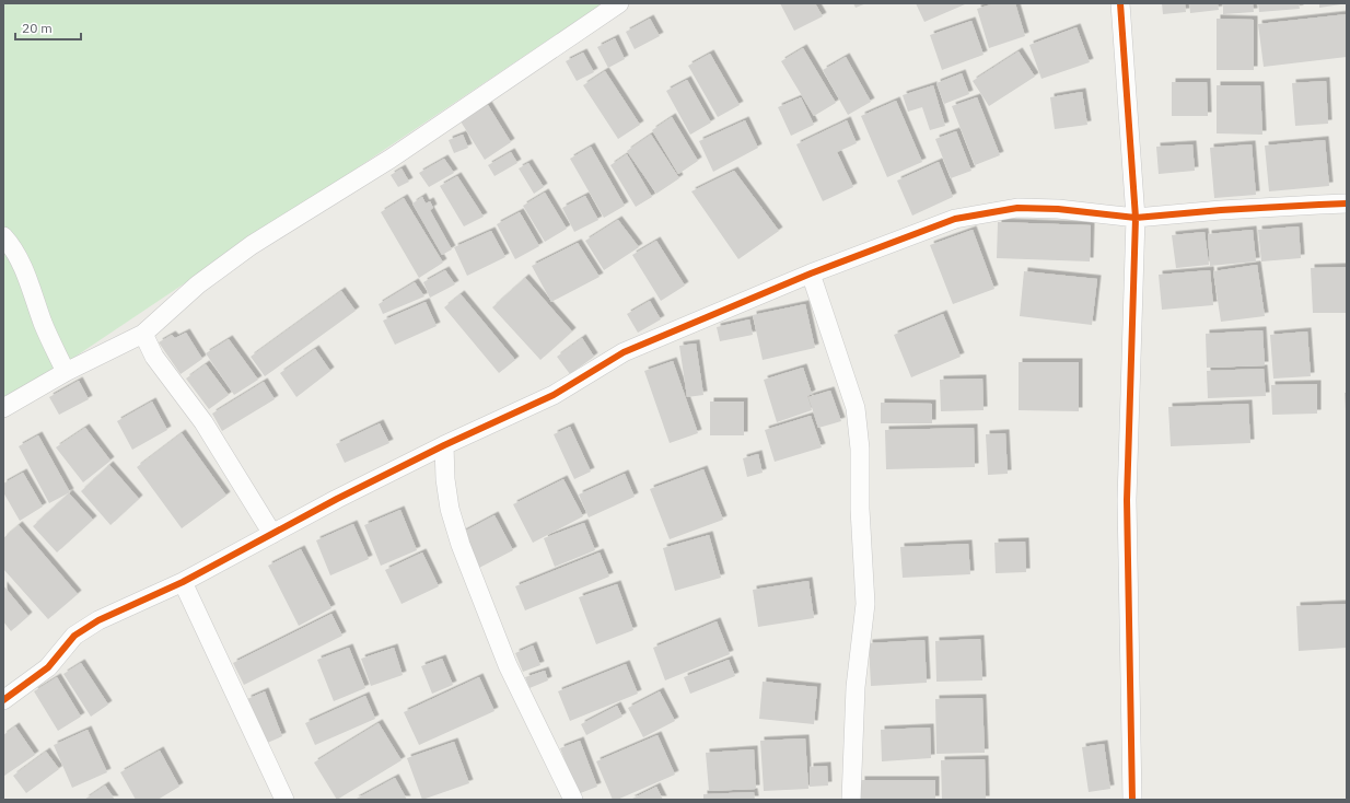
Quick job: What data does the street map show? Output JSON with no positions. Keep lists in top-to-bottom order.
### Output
{
  "scale_bar": "20 m"
}
